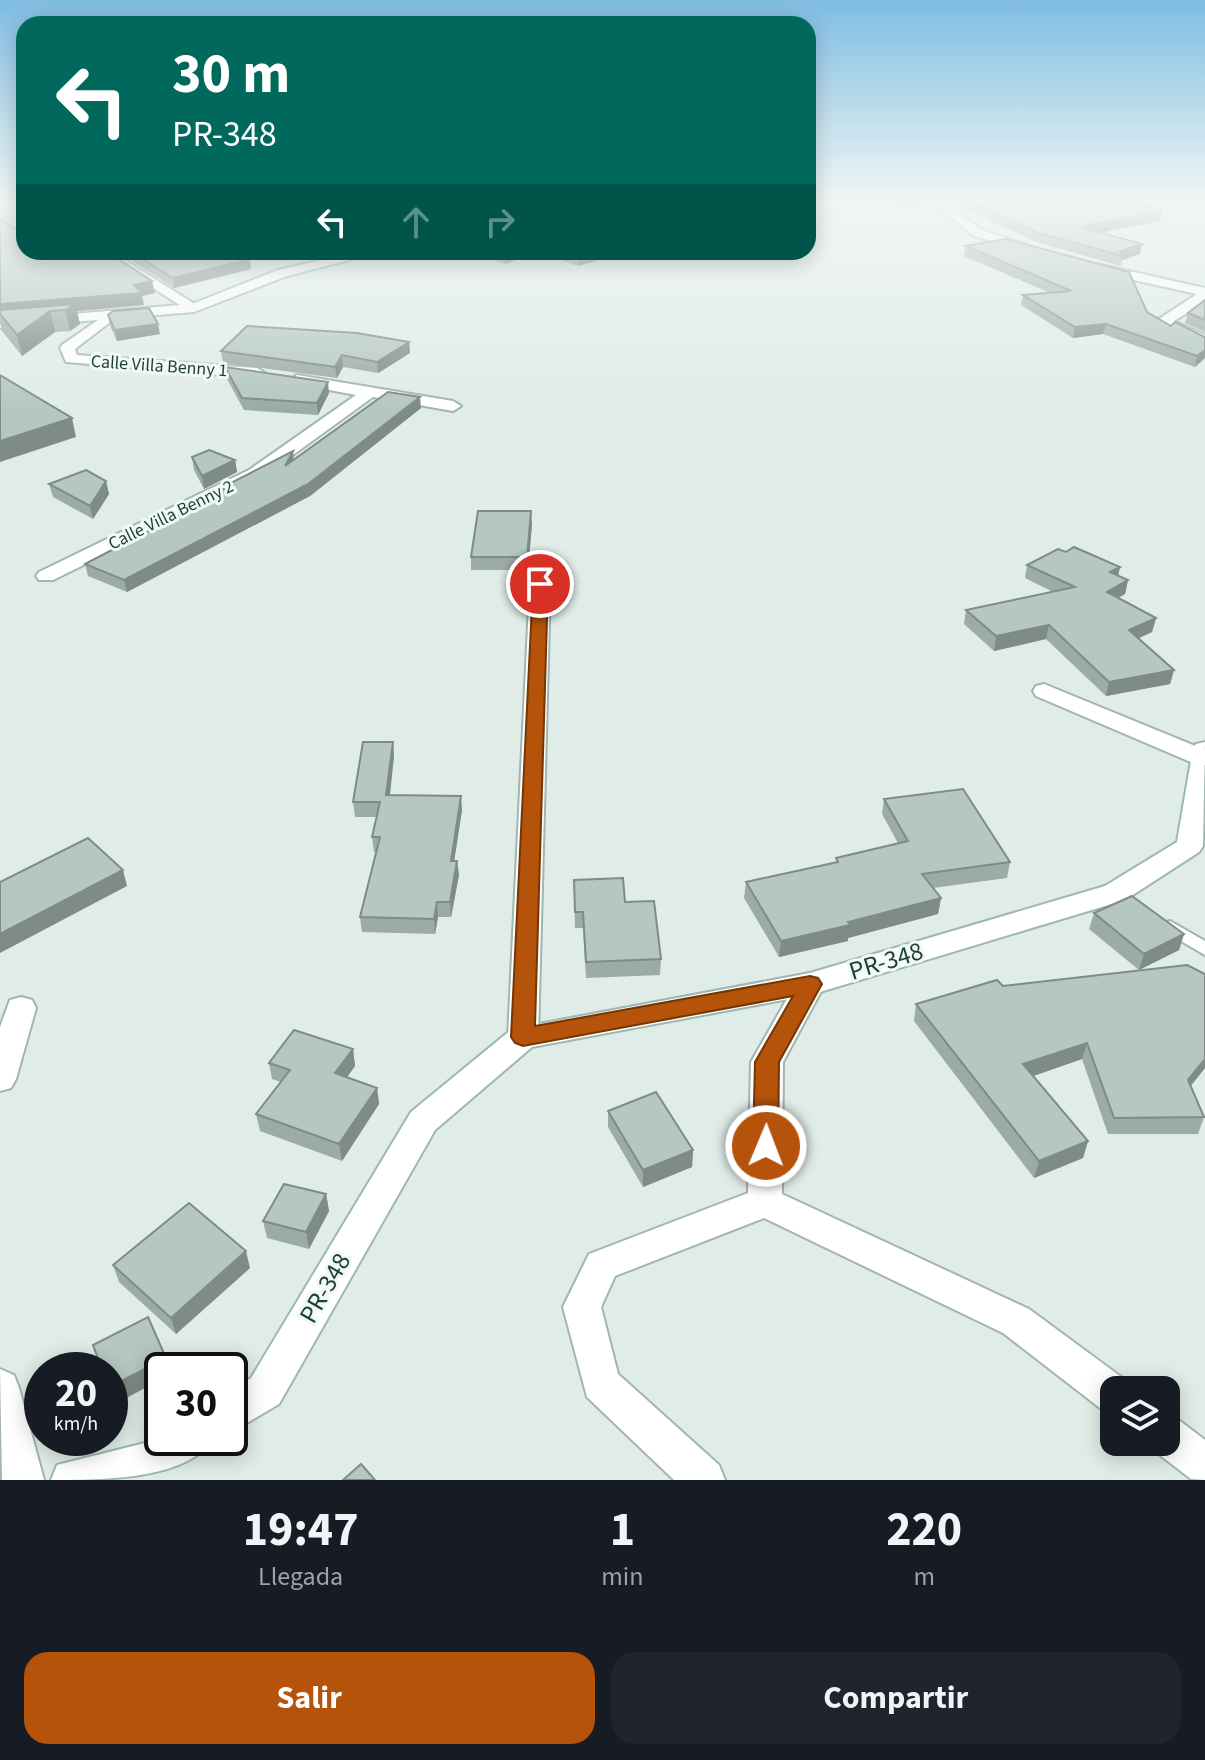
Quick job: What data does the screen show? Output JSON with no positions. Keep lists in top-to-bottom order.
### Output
{
  "streets": {
    "street": ["Calle Villa Benny 1", "Calle Villa Benny 2", "PR-348"]
  },
  "crossings": [
    ["Calle Villa Benny 1", "Calle Villa Benny 2"]
  ],
  "page": {
    "turn": ["30 m", "PR-348"],
    "speed": "20 km/h",
    "limit": "30",
    "eta": [
      "19:47",
      "Llegada",
      "1",
      "min",
      "220",
      "m"
    ],
    "buttons": ["Salir", "Compartir"]
  }
}
